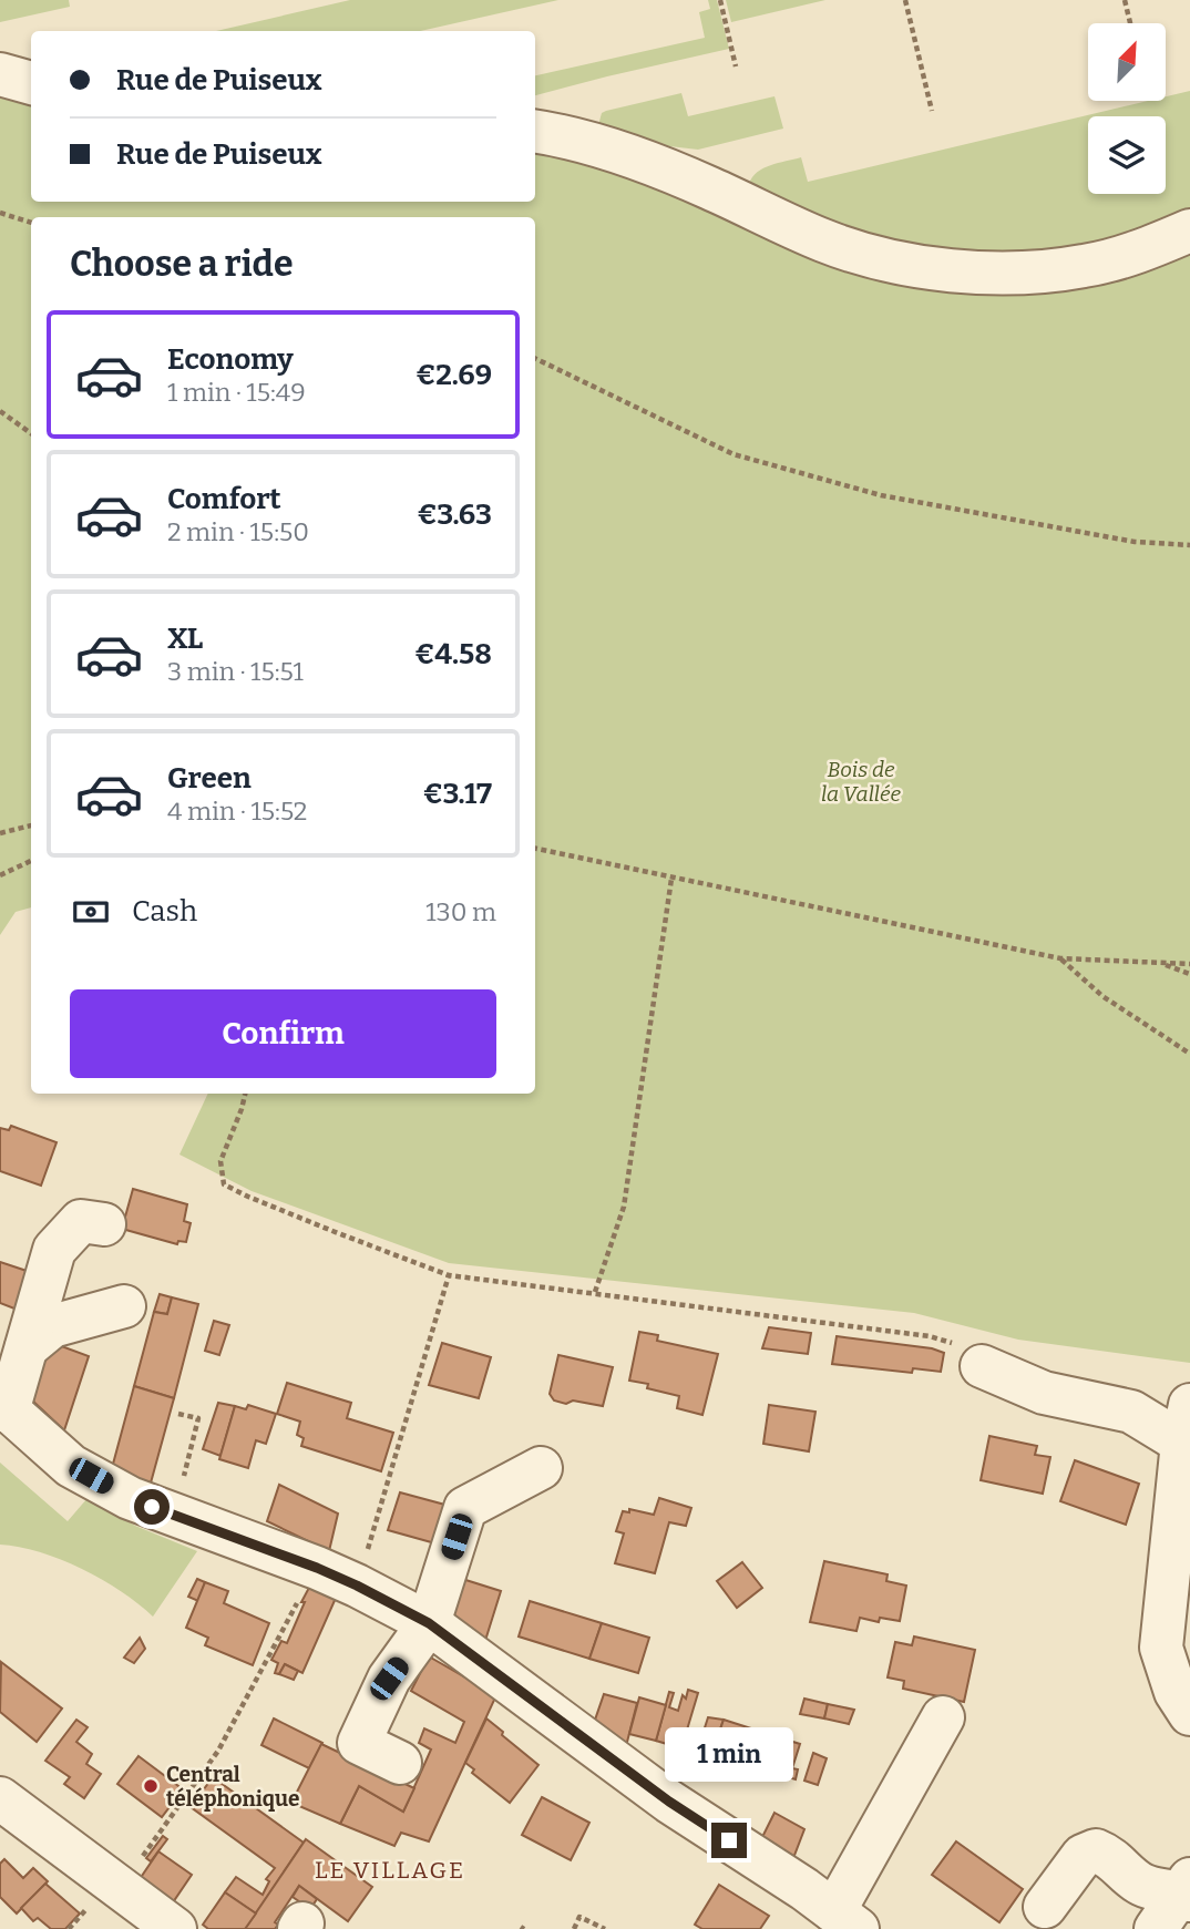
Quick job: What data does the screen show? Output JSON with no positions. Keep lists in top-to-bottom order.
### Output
{
  "districts": ["LE VILLAGE"],
  "parks": ["Bois de la Vallée"],
  "places": ["Central téléphonique"],
  "north": "top right",
  "page": {
    "banner": ["Rue de Puiseux", "Rue de Puiseux"],
    "heading": "Choose a ride",
    "list": [
      {
        "name": "Economy",
        "note": "1 min · 15:49",
        "value": "€2.69"
      },
      {
        "name": "Comfort",
        "note": "2 min · 15:50",
        "value": "€3.63"
      },
      {
        "name": "XL",
        "note": "3 min · 15:51",
        "value": "€4.58"
      },
      {
        "name": "Green",
        "note": "4 min · 15:52",
        "value": "€3.17"
      }
    ],
    "pay": ["Cash", "130 m"],
    "buttons": "Confirm",
    "bubble": "1 min"
  }
}
